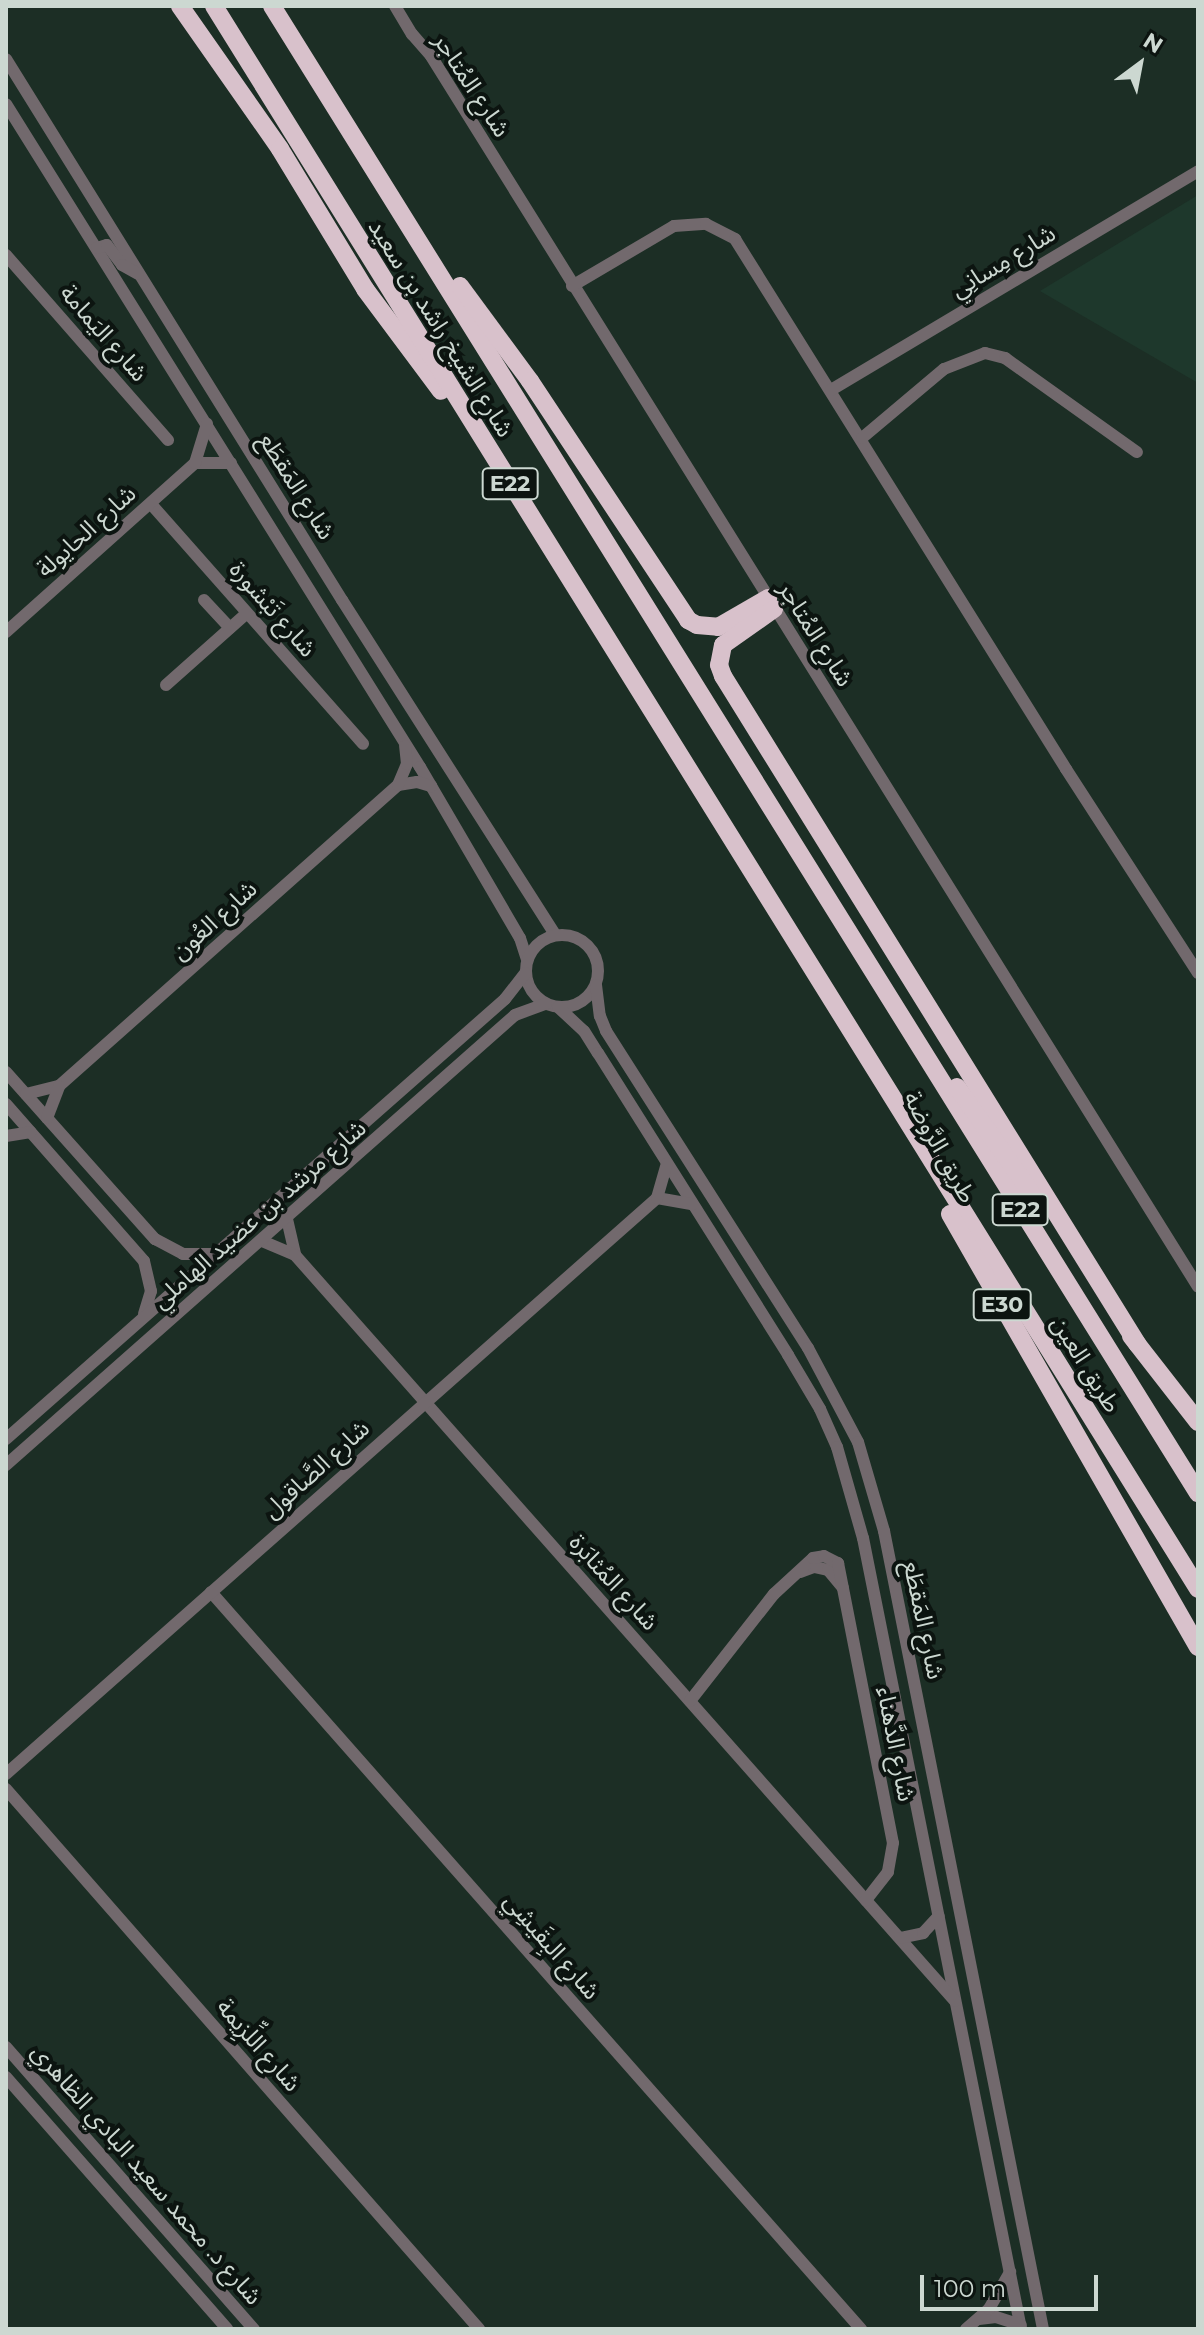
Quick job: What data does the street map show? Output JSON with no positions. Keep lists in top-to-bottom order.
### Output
{
  "streets": {
    "highway": [
      "شارع الشيخ راشد بن سعيد",
      "E22",
      "طريق الرَّوضة",
      "E30",
      "طريق العين"
    ],
    "street": [
      "شارع المُتاجر",
      "شارع مِسانِي",
      "شارع اليَمامة",
      "شارع المَقطَع",
      "شارع الحايولة",
      "شارع تَبْشورة",
      "شارع العُون",
      "شارع مرشد بن عضيد الهاملي",
      "شارع الصَّاقول",
      "شارع المُثابَرة",
      "شارع الدَّهناء",
      "شارع البِقَيشِي",
      "شارع اللِّزِيمة",
      "شارع د. محمد سعيد البادي الظاهري"
    ]
  },
  "crossings": [
    ["شارع الشيخ راشد بن سعيد", "طريق الرَّوضة"],
    ["شارع الشيخ راشد بن سعيد", "طريق العين"],
    ["شارع المَقطَع", "شارع الحايولة"],
    ["شارع المَقطَع", "شارع مرشد بن عضيد الهاملي"],
    ["شارع المَقطَع", "شارع المُثابَرة"],
    ["شارع الحايولة", "شارع تَبْشورة"],
    ["طريق الرَّوضة", "طريق العين"],
    ["شارع مرشد بن عضيد الهاملي", "شارع المُثابَرة"],
    ["شارع الصَّاقول", "شارع المُثابَرة"],
    ["شارع الصَّاقول", "شارع البِقَيشِي"],
    ["شارع المُثابَرة", "شارع الدَّهناء"]
  ],
  "scale_bar": "100 m",
  "north": "top right"
}
